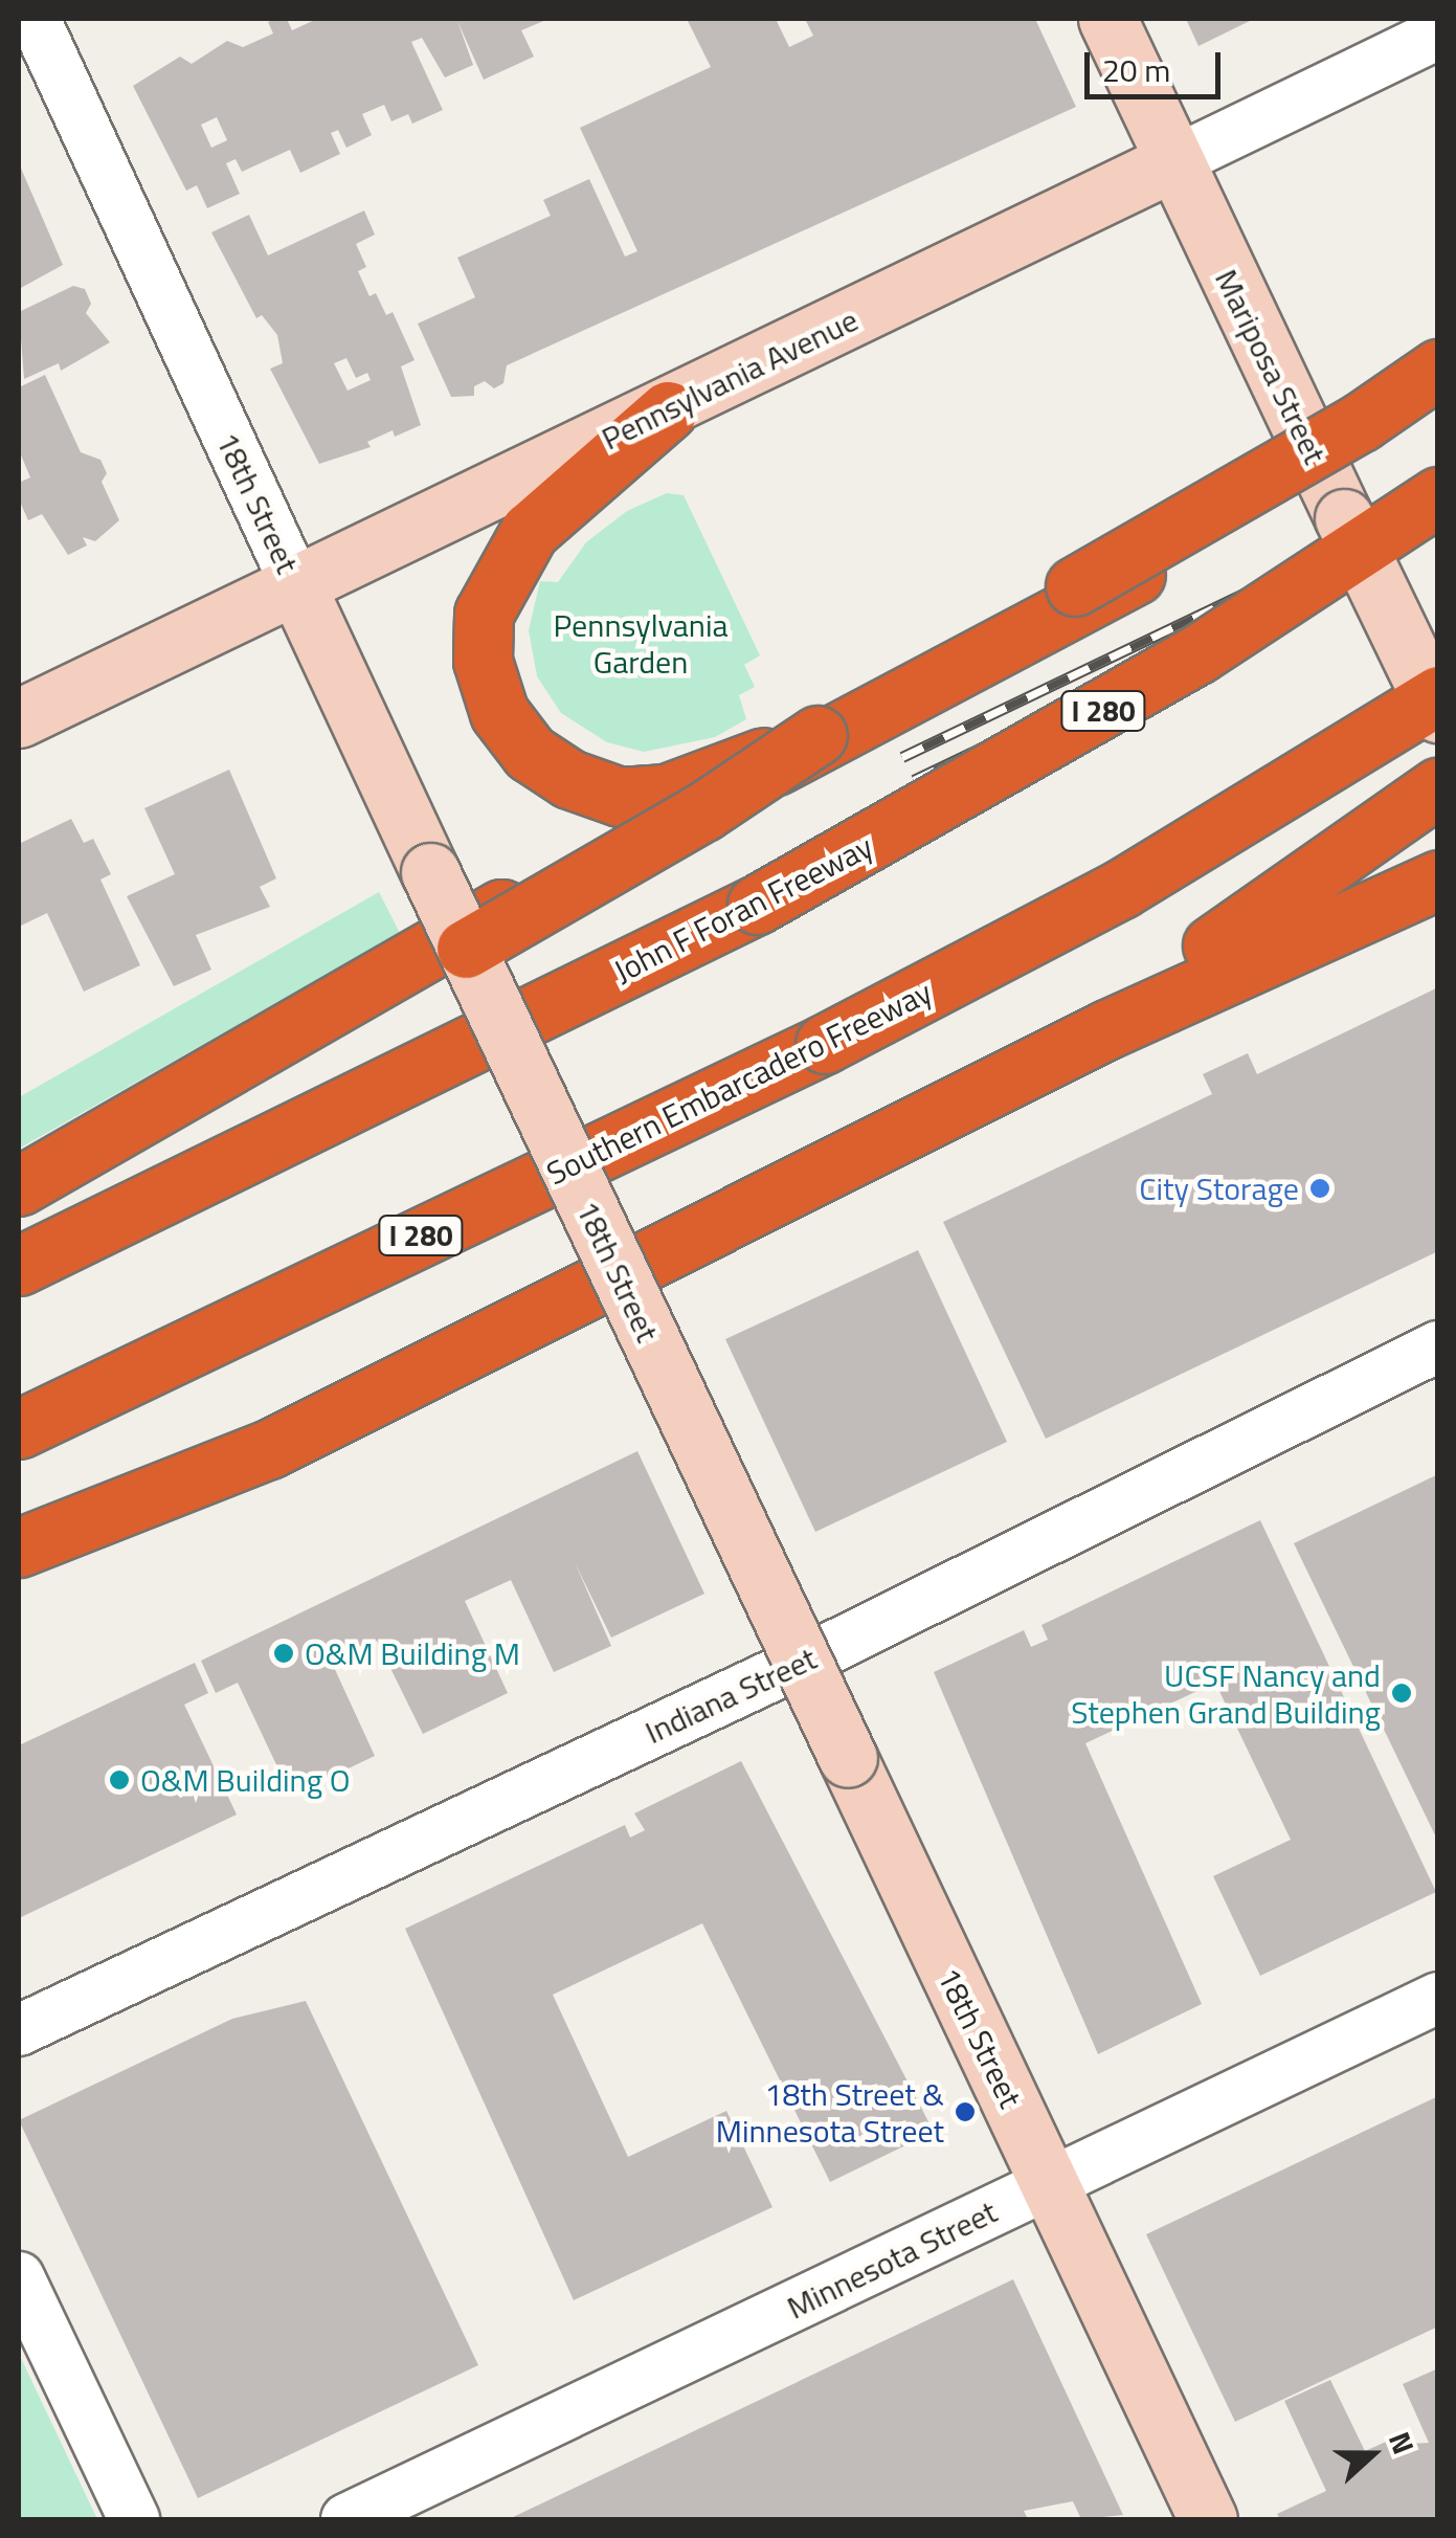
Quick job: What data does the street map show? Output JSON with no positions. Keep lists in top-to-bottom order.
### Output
{
  "streets": {
    "highway": ["I 280", "John F Foran Freeway", "Southern Embarcadero Freeway"],
    "main road": ["Mariposa Street", "Pennsylvania Avenue", "18th Street"],
    "street": ["Indiana Street", "Minnesota Street"]
  },
  "crossings": [
    ["Mariposa Street", "Pennsylvania Avenue"],
    ["Pennsylvania Avenue", "18th Street"],
    ["18th Street", "Minnesota Street"]
  ],
  "parks": ["Pennsylvania Garden"],
  "places": [
    "City Storage",
    "O&M Building M",
    "UCSF Nancy and Stephen Grand Building",
    "O&M Building O",
    "18th Street & Minnesota Street"
  ],
  "scale_bar": "20 m",
  "north": "right"
}
